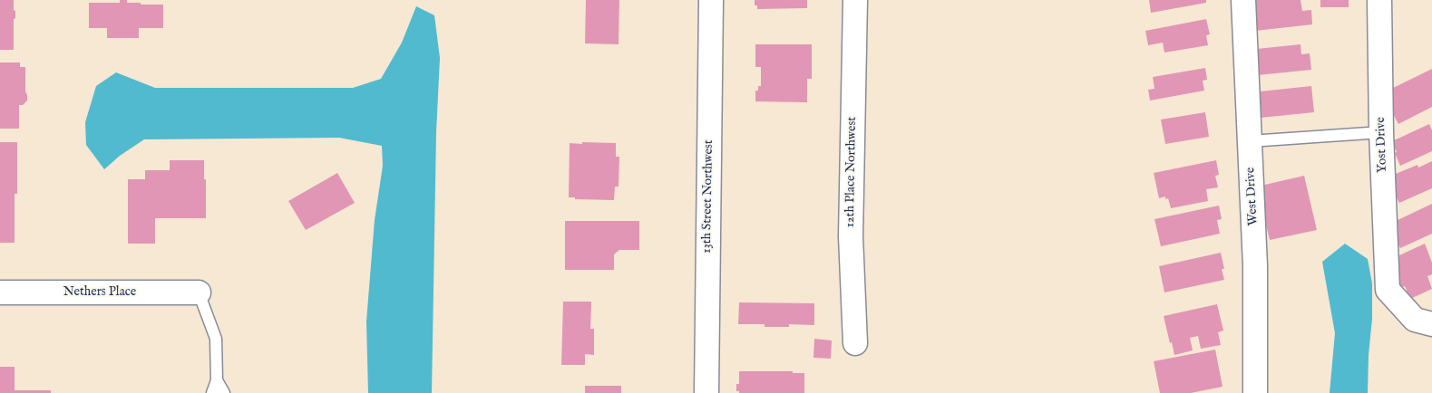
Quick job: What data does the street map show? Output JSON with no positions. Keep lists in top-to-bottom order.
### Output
{
  "streets": {
    "street": [
      "Yost Drive",
      "12th Place Northwest",
      "13th Street Northwest",
      "West Drive",
      "Nethers Place"
    ]
  }
}
